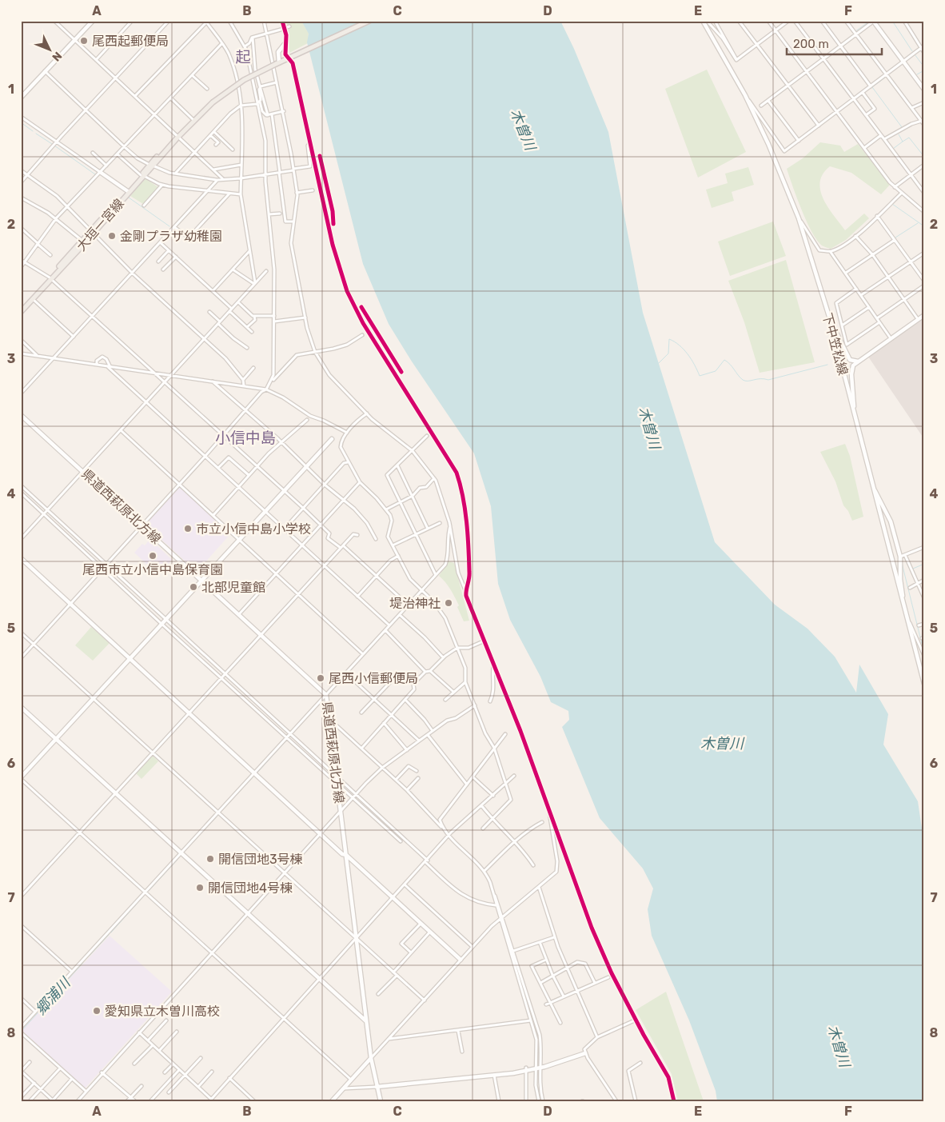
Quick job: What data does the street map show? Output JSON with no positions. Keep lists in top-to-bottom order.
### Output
{
  "streets": {
    "main road": ["大垣一宮線"],
    "street": ["下中笠松線", "県道西萩原北方線"]
  },
  "districts": ["起", "小信中島"],
  "water": ["木曽川", "郷浦川"],
  "places": [
    "尾西起郵便局",
    "金剛プラザ幼稚園",
    "市立小信中島小学校",
    "尾西市立小信中島保育園",
    "北部児童館",
    "堤治神社",
    "尾西小信郵便局",
    "開信団地3号棟",
    "開信団地4号棟",
    "愛知県立木曽川高校"
  ],
  "scale_bar": "200 m",
  "north": "bottom right",
  "grid": {
    "columns": [
      "A",
      "B",
      "C",
      "D",
      "E",
      "F"
    ],
    "rows": [
      "1",
      "2",
      "3",
      "4",
      "5",
      "6",
      "7",
      "8"
    ]
  }
}
